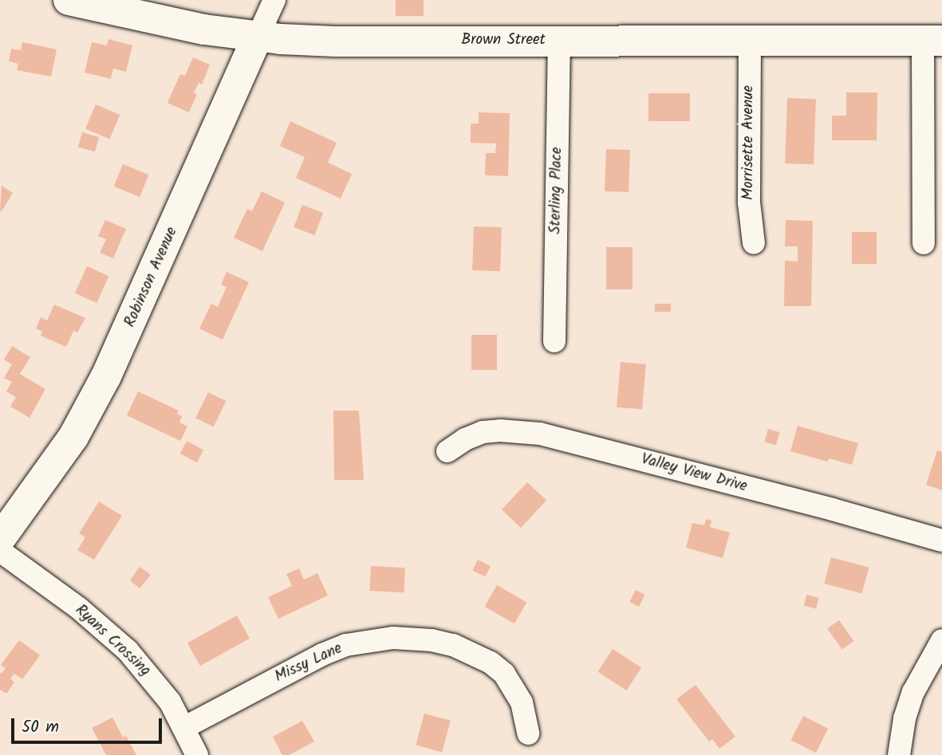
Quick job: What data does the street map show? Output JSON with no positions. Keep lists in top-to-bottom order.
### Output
{
  "streets": {
    "street": [
      "Brown Street",
      "Morrisette Avenue",
      "Sterling Place",
      "Robinson Avenue",
      "Valley View Drive",
      "Ryans Crossing",
      "Missy Lane"
    ]
  },
  "crossings": [
    ["Brown Street", "Morrisette Avenue"],
    ["Brown Street", "Sterling Place"],
    ["Brown Street", "Robinson Avenue"],
    ["Ryans Crossing", "Missy Lane"]
  ],
  "scale_bar": "50 m"
}
